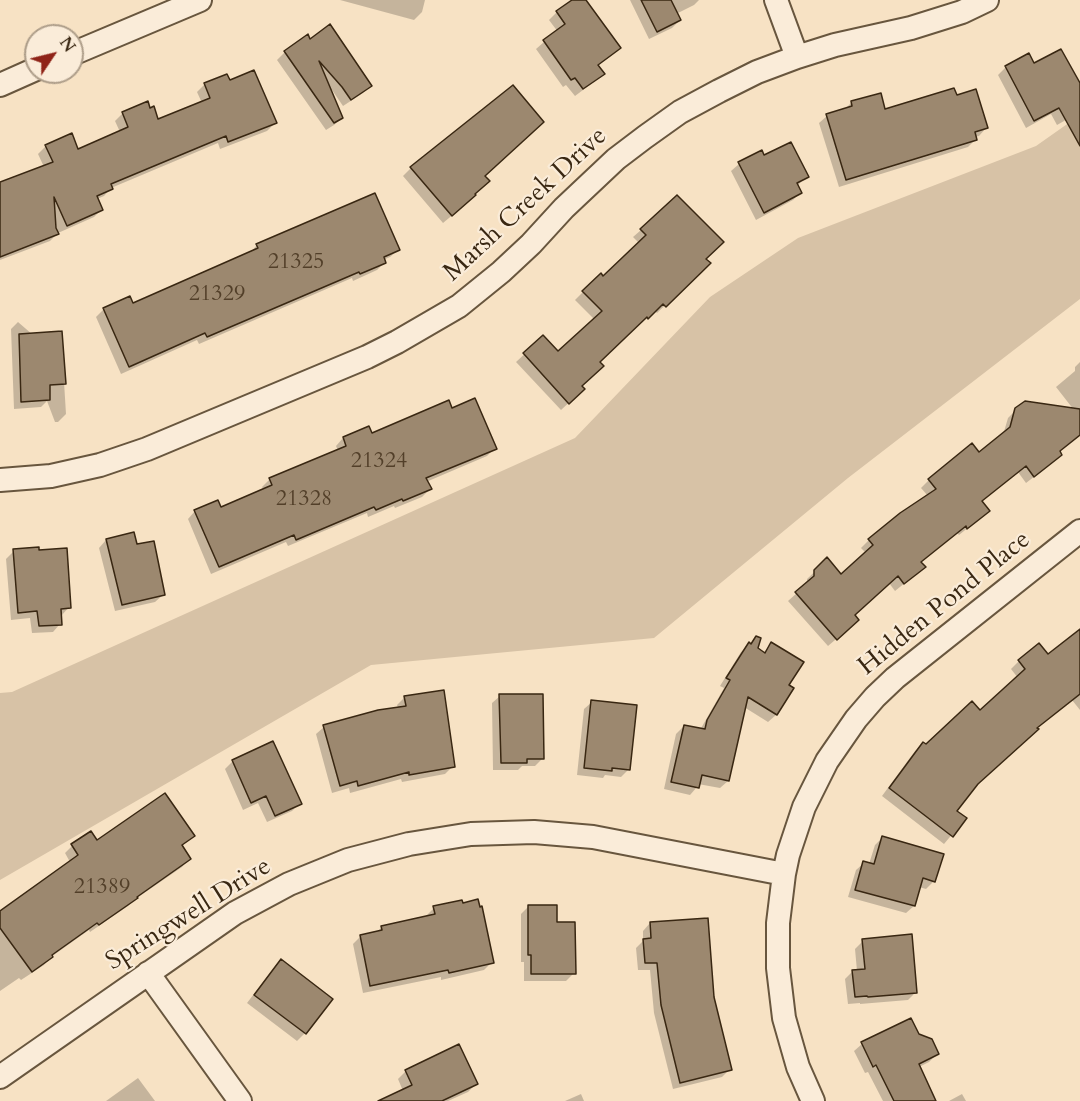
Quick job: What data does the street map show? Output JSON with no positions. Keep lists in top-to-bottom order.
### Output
{
  "streets": {
    "street": ["Marsh Creek Drive", "Hidden Pond Place", "Springwell Drive"]
  },
  "crossings": [
    ["Hidden Pond Place", "Springwell Drive"]
  ],
  "house_numbers": [
    "21325",
    "21329",
    "21324",
    "21328",
    "21389"
  ],
  "north": "top right"
}
